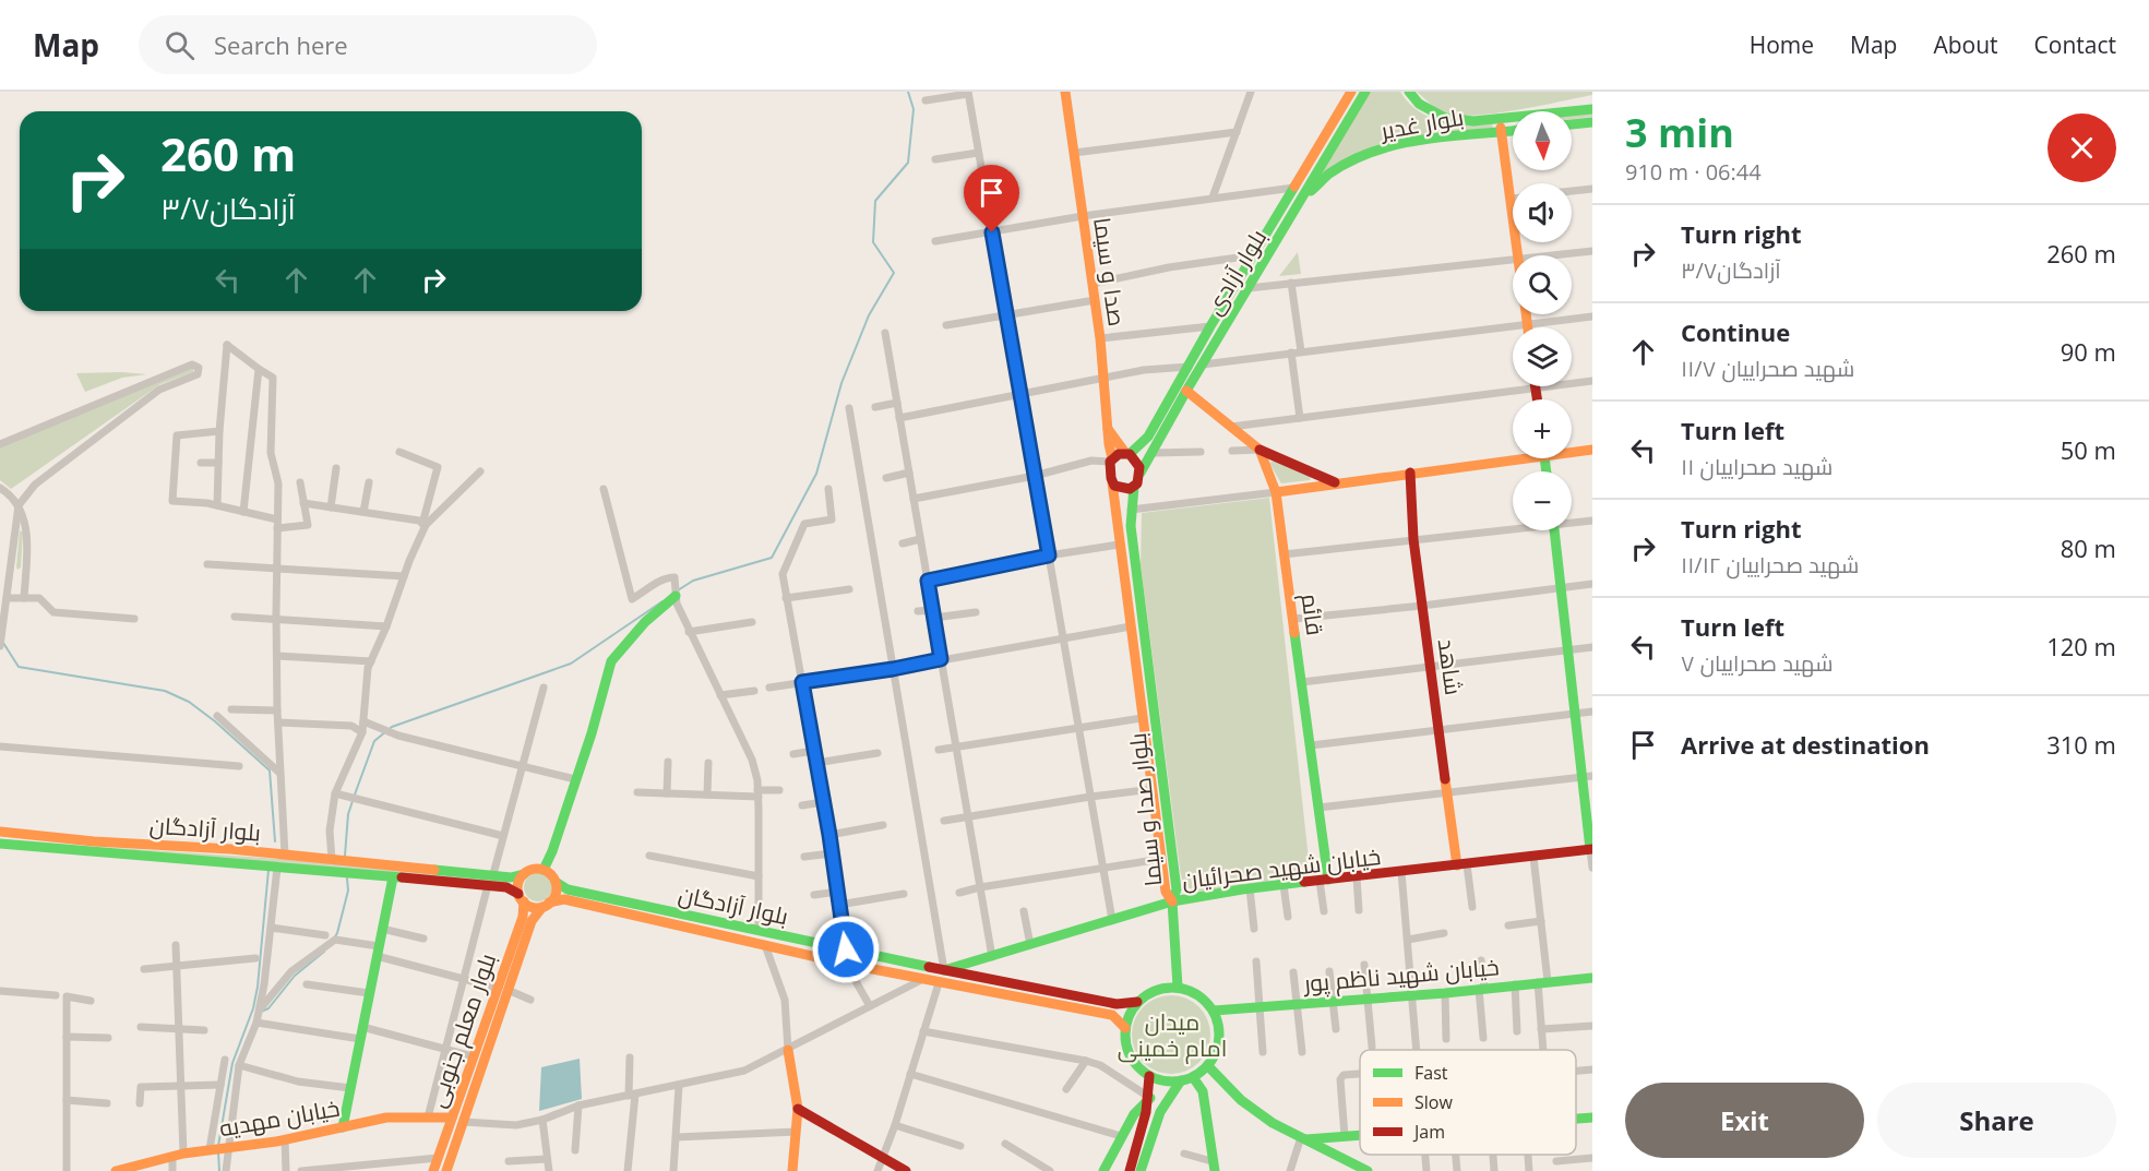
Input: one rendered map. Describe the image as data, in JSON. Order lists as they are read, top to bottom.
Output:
{
  "streets": {
    "main road": [
      "بلوار غدیر",
      "صدا و سیما",
      "بلوار آزادی",
      "قائم",
      "شاهد",
      "بلوار صدا و سیما",
      "بلوار آزادگان",
      "خیابان شهید صحرائیان",
      "خیابان شهید ناظم پور",
      "بلوار معلم جنوبی",
      "خیابان مهدیه"
    ]
  },
  "crossings": [
    ["بلوار غدیر", "بلوار آزادی"],
    ["صدا و سیما", "بلوار آزادی"],
    ["صدا و سیما", "بلوار صدا و سیما"],
    ["بلوار آزادی", "بلوار صدا و سیما"],
    ["قائم", "خیابان شهید صحرائیان"],
    ["شاهد", "خیابان شهید صحرائیان"],
    ["بلوار صدا و سیما", "خیابان شهید صحرائیان"],
    ["بلوار آزادگان", "خیابان شهید صحرائیان"],
    ["بلوار آزادگان", "خیابان شهید ناظم پور"],
    ["بلوار آزادگان", "بلوار معلم جنوبی"],
    ["بلوار معلم جنوبی", "خیابان مهدیه"]
  ],
  "parks": ["میدان امام خمینی"],
  "legend": ["Fast", "Slow", "Jam"],
  "north": "bottom",
  "page": {
    "header": "Map",
    "search": "Search here",
    "nav": [
      "Home",
      "Map",
      "About",
      "Contact"
    ],
    "heading": ["3 min", "910 m · 06:44"],
    "map_buttons": ["+", "−"],
    "turn": ["260 m", "آزادگان۳/۷"],
    "list": [
      {
        "name": "Turn right",
        "note": "آزادگان۳/۷",
        "value": "260 m"
      },
      {
        "name": "Continue",
        "note": "شهید صحراییان ۱۱/۷",
        "value": "90 m"
      },
      {
        "name": "Turn left",
        "note": "شهید صحراییان ۱۱",
        "value": "50 m"
      },
      {
        "name": "Turn right",
        "note": "شهید صحراییان ۱۱/۱۲",
        "value": "80 m"
      },
      {
        "name": "Turn left",
        "note": "شهید صحراییان ۷",
        "value": "120 m"
      },
      {
        "name": "Arrive at destination",
        "value": "310 m"
      }
    ],
    "buttons": ["Exit", "Share"]
  }
}
